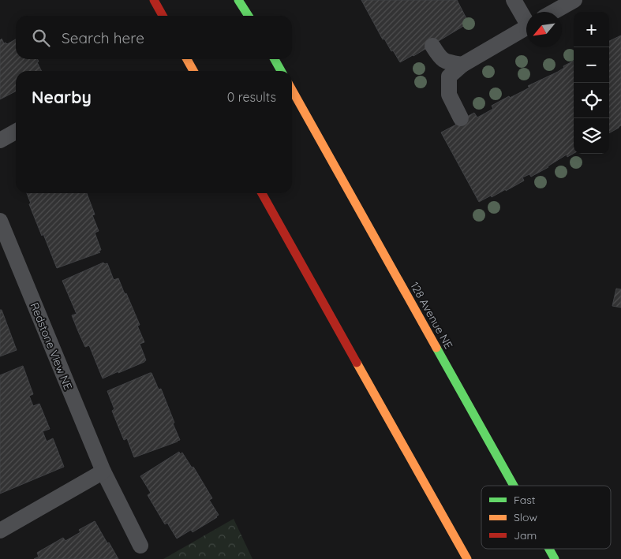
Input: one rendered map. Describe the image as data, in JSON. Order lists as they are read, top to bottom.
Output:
{
  "streets": {
    "main road": ["128 Avenue NE"],
    "lane": ["Redstone View NE"]
  },
  "legend": ["Fast", "Slow", "Jam"],
  "north": "bottom left",
  "page": {
    "map_buttons": ["+", "−"],
    "search": "Search here",
    "heading": ["Nearby", "0 results"]
  }
}
